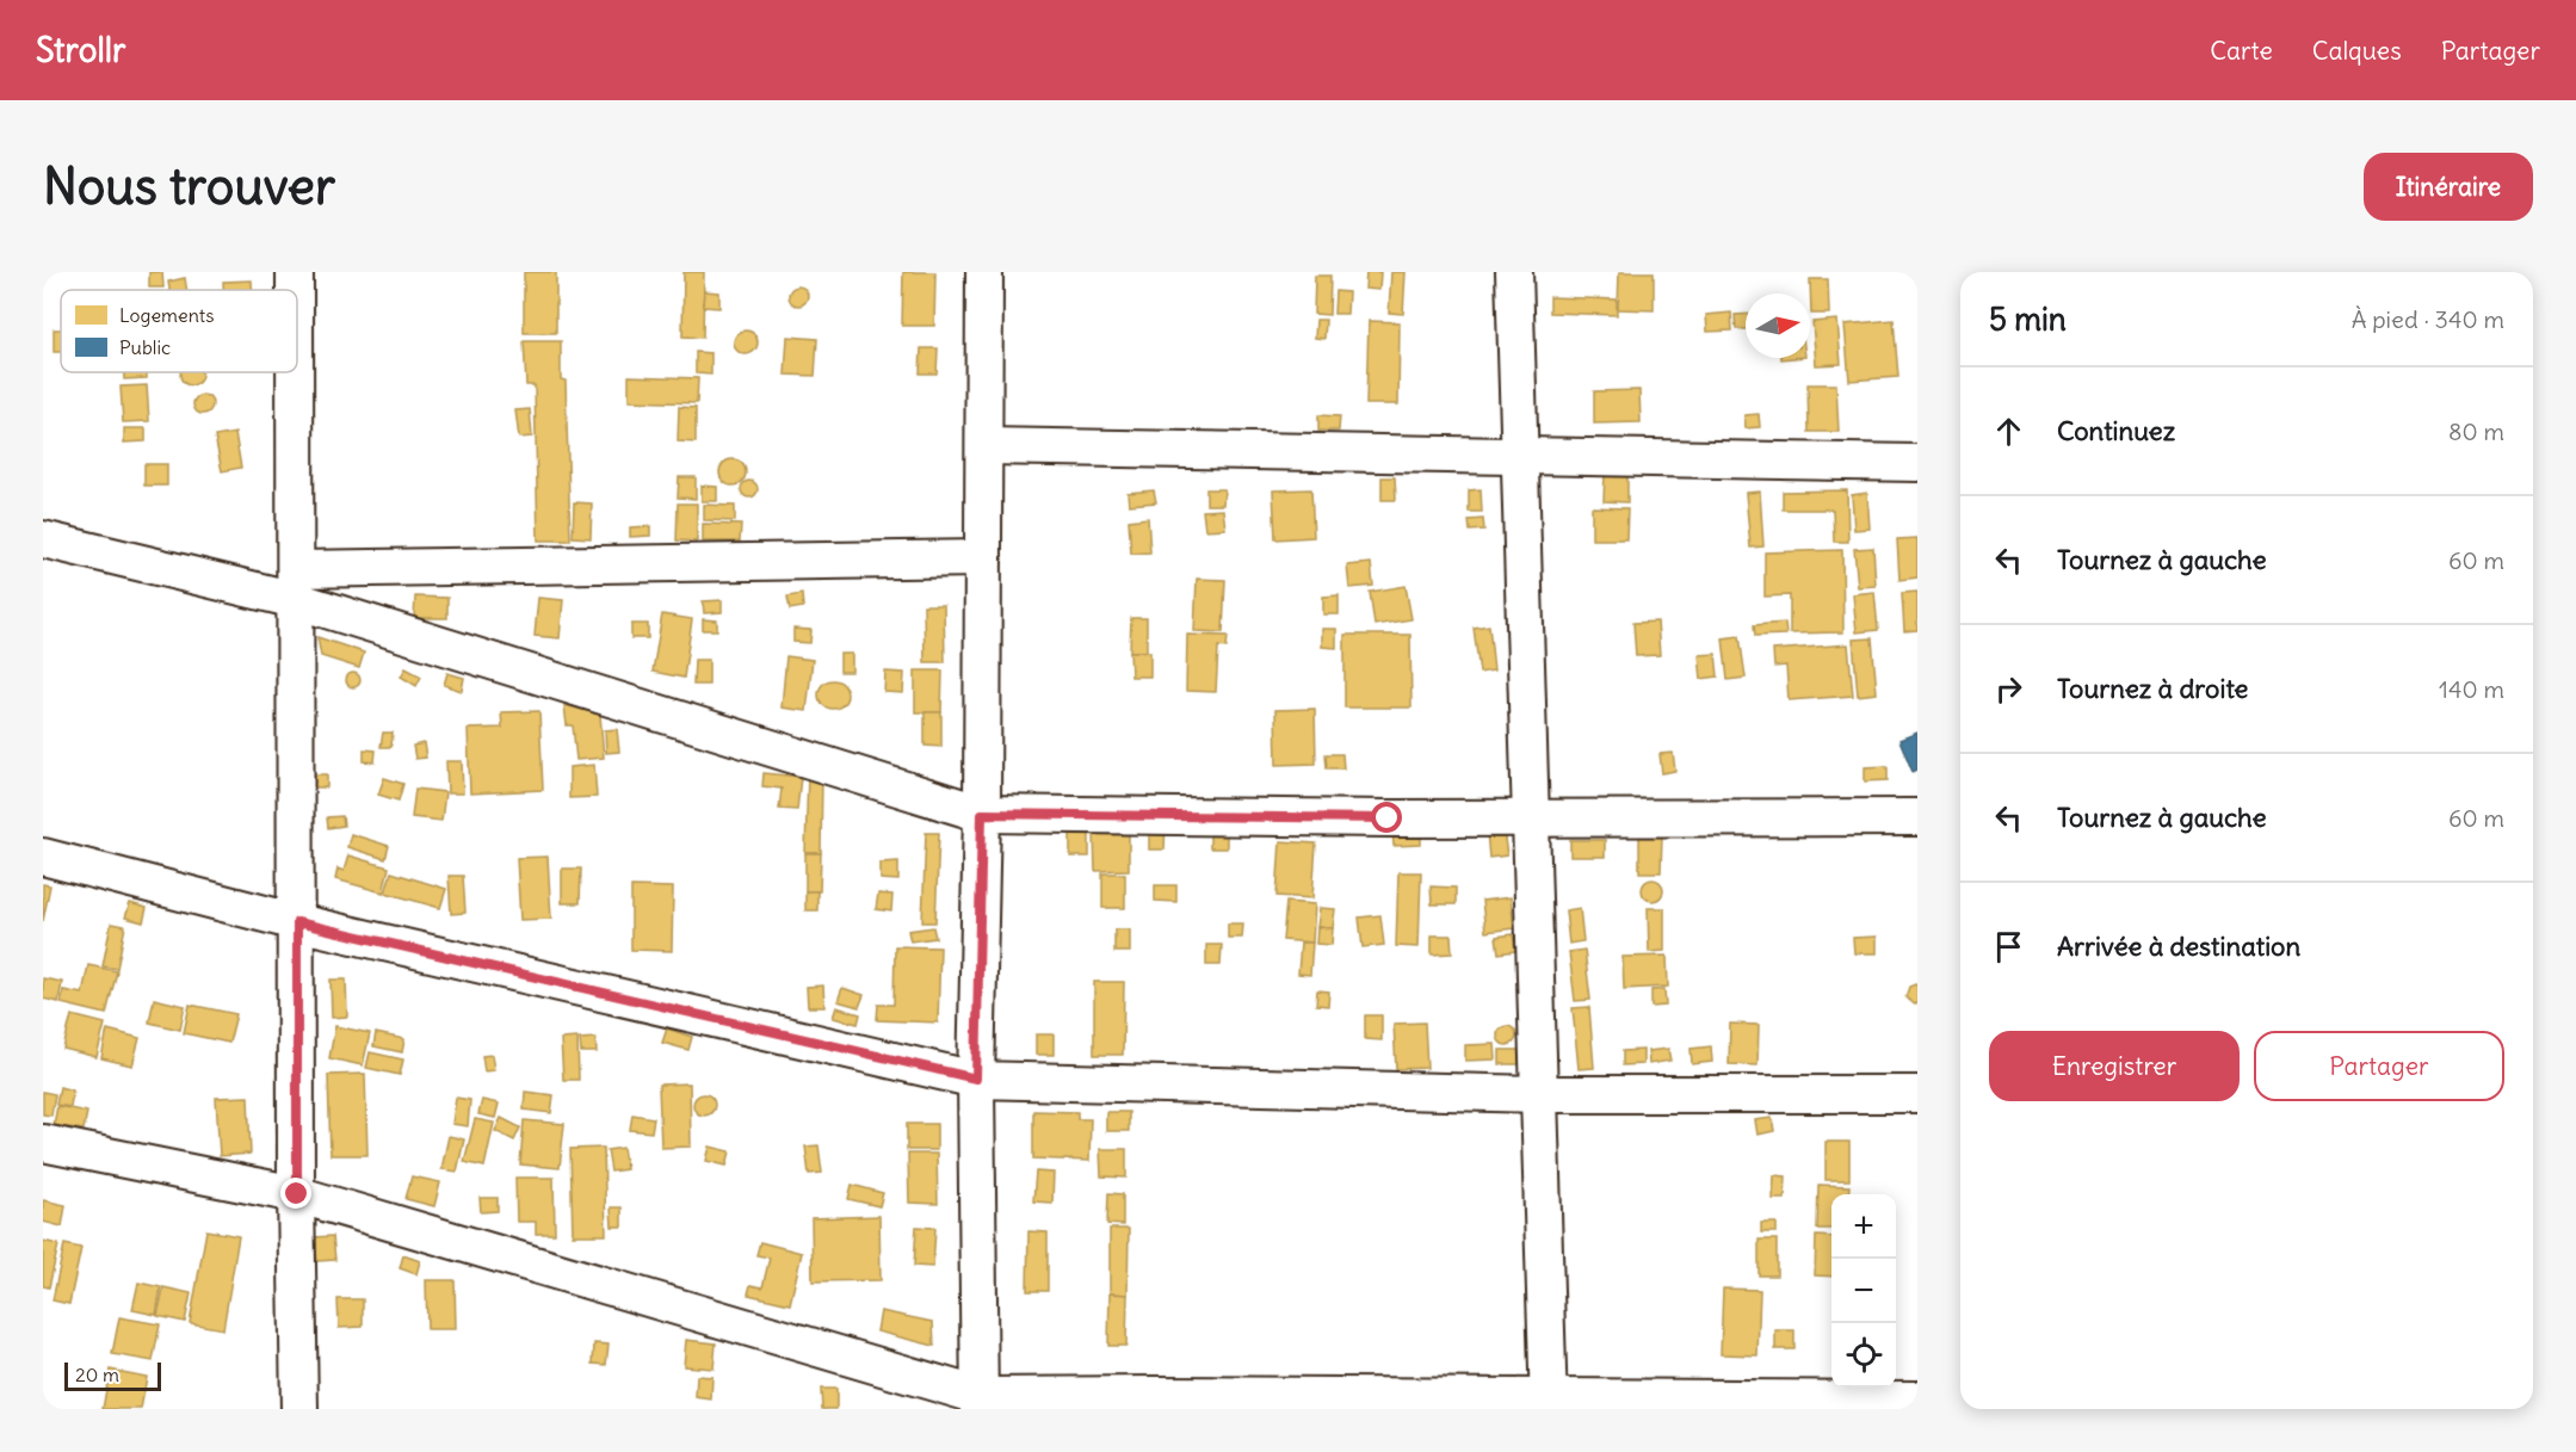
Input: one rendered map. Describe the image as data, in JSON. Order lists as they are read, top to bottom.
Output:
{
  "legend": ["Logements", "Public"],
  "scale_bar": "20 m",
  "north": "right",
  "page": {
    "header": "Strollr",
    "nav": ["Carte", "Calques", "Partager"],
    "buttons": [
      "Itinéraire",
      ["Enregistrer", "Partager"]
    ],
    "title": "Nous trouver",
    "heading": ["5 min", "À pied · 340 m"],
    "list": [
      ["Continuez", "80 m"],
      ["Tournez à gauche", "60 m"],
      ["Tournez à droite", "140 m"],
      ["Tournez à gauche", "60 m"],
      "Arrivée à destination"
    ],
    "map_buttons": ["+", "−"],
    "scale": "20 m"
  }
}
